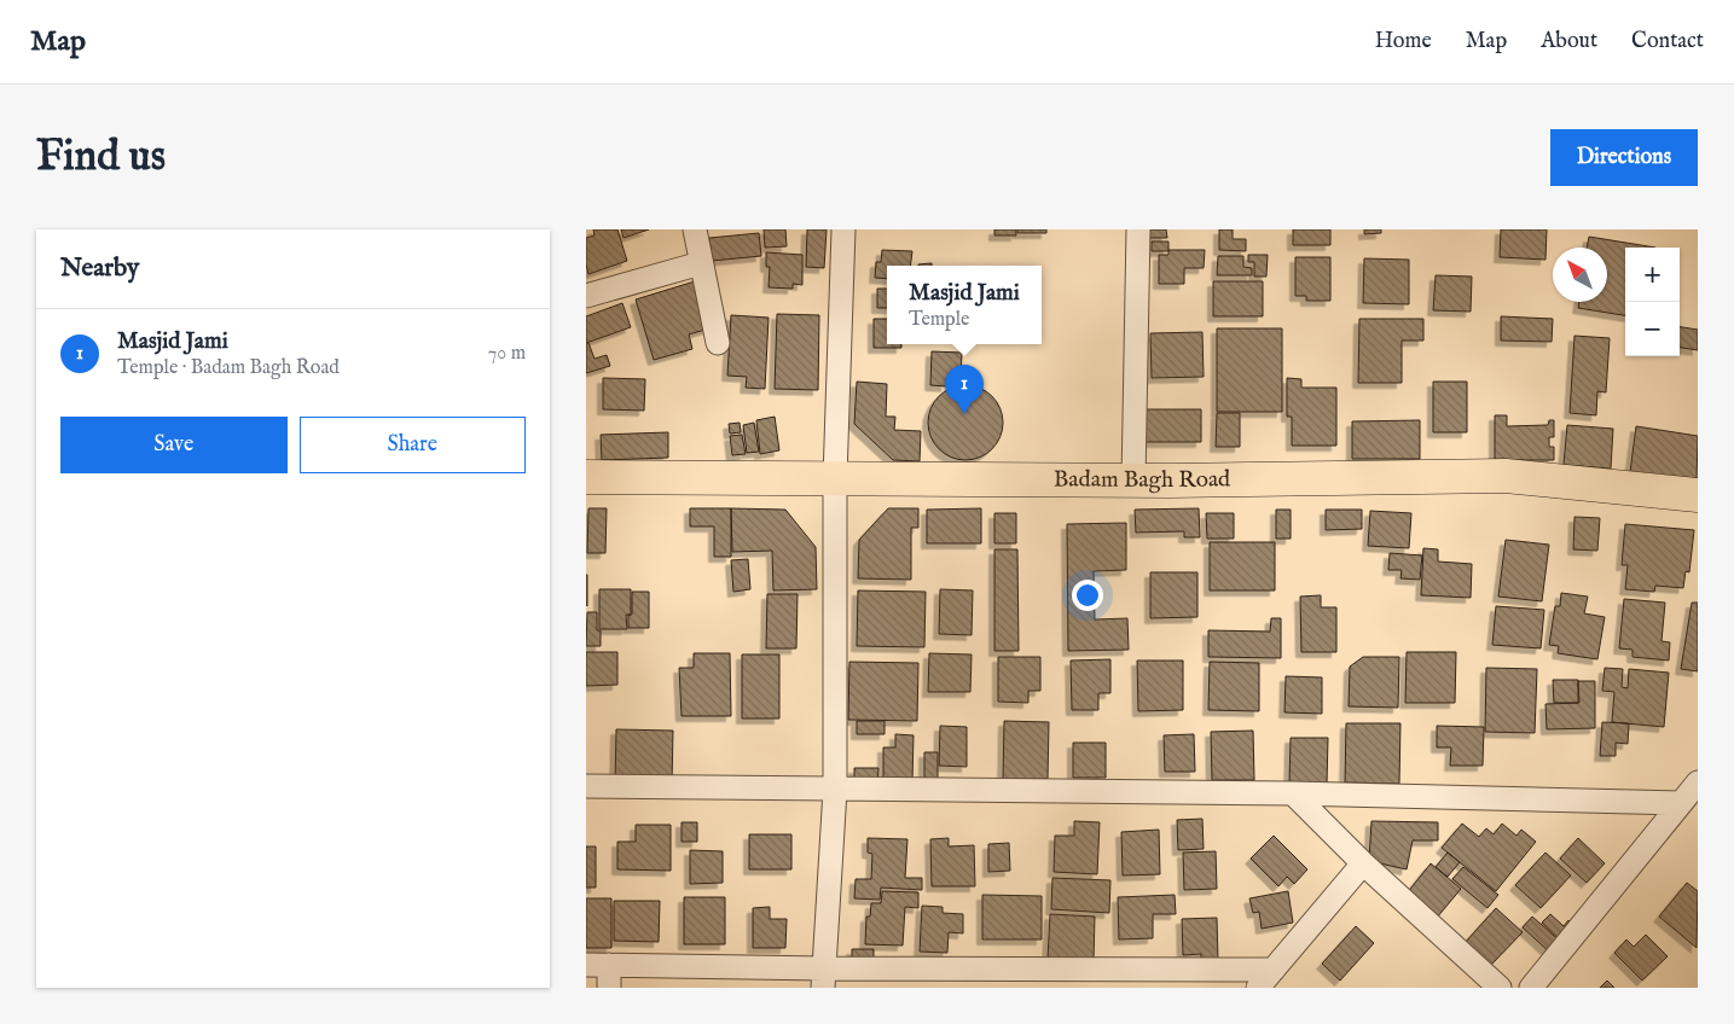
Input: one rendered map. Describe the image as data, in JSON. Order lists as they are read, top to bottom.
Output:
{
  "streets": {
    "main road": ["Badam Bagh Road"]
  },
  "north": "top left",
  "page": {
    "header": "Map",
    "nav": [
      "Home",
      "Map",
      "About",
      "Contact"
    ],
    "buttons": [
      "Directions",
      ["Save", "Share"]
    ],
    "title": "Find us",
    "heading": "Nearby",
    "map_buttons": ["+", "−"],
    "popup": ["Masjid Jami", "Temple"],
    "list": [
      {
        "mark": "1",
        "name": "Masjid Jami",
        "note": "Temple · Badam Bagh Road",
        "value": "70 m"
      }
    ],
    "pins": "1"
  }
}
